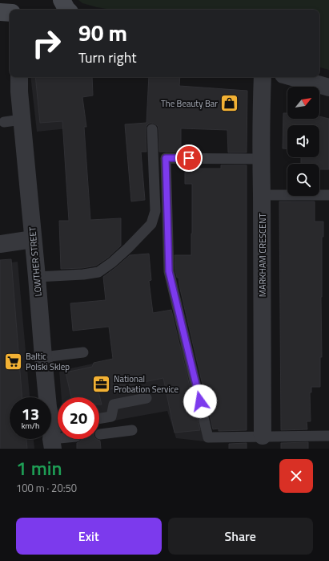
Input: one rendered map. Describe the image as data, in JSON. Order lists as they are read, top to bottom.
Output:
{
  "streets": {
    "street": ["MARKHAM CRESCENT", "LOWTHER STREET"]
  },
  "places": {
    "shop": ["The Beauty Bar"],
    "supermarket": ["Baltic Polski Sklep"],
    "office": ["National Probation Service"]
  },
  "north": "top right",
  "page": {
    "turn": ["90 m", "Turn right"],
    "speed": "13 km/h",
    "limit": "20",
    "heading": ["1 min", "100 m · 20:50"],
    "buttons": ["Exit", "Share"]
  }
}
